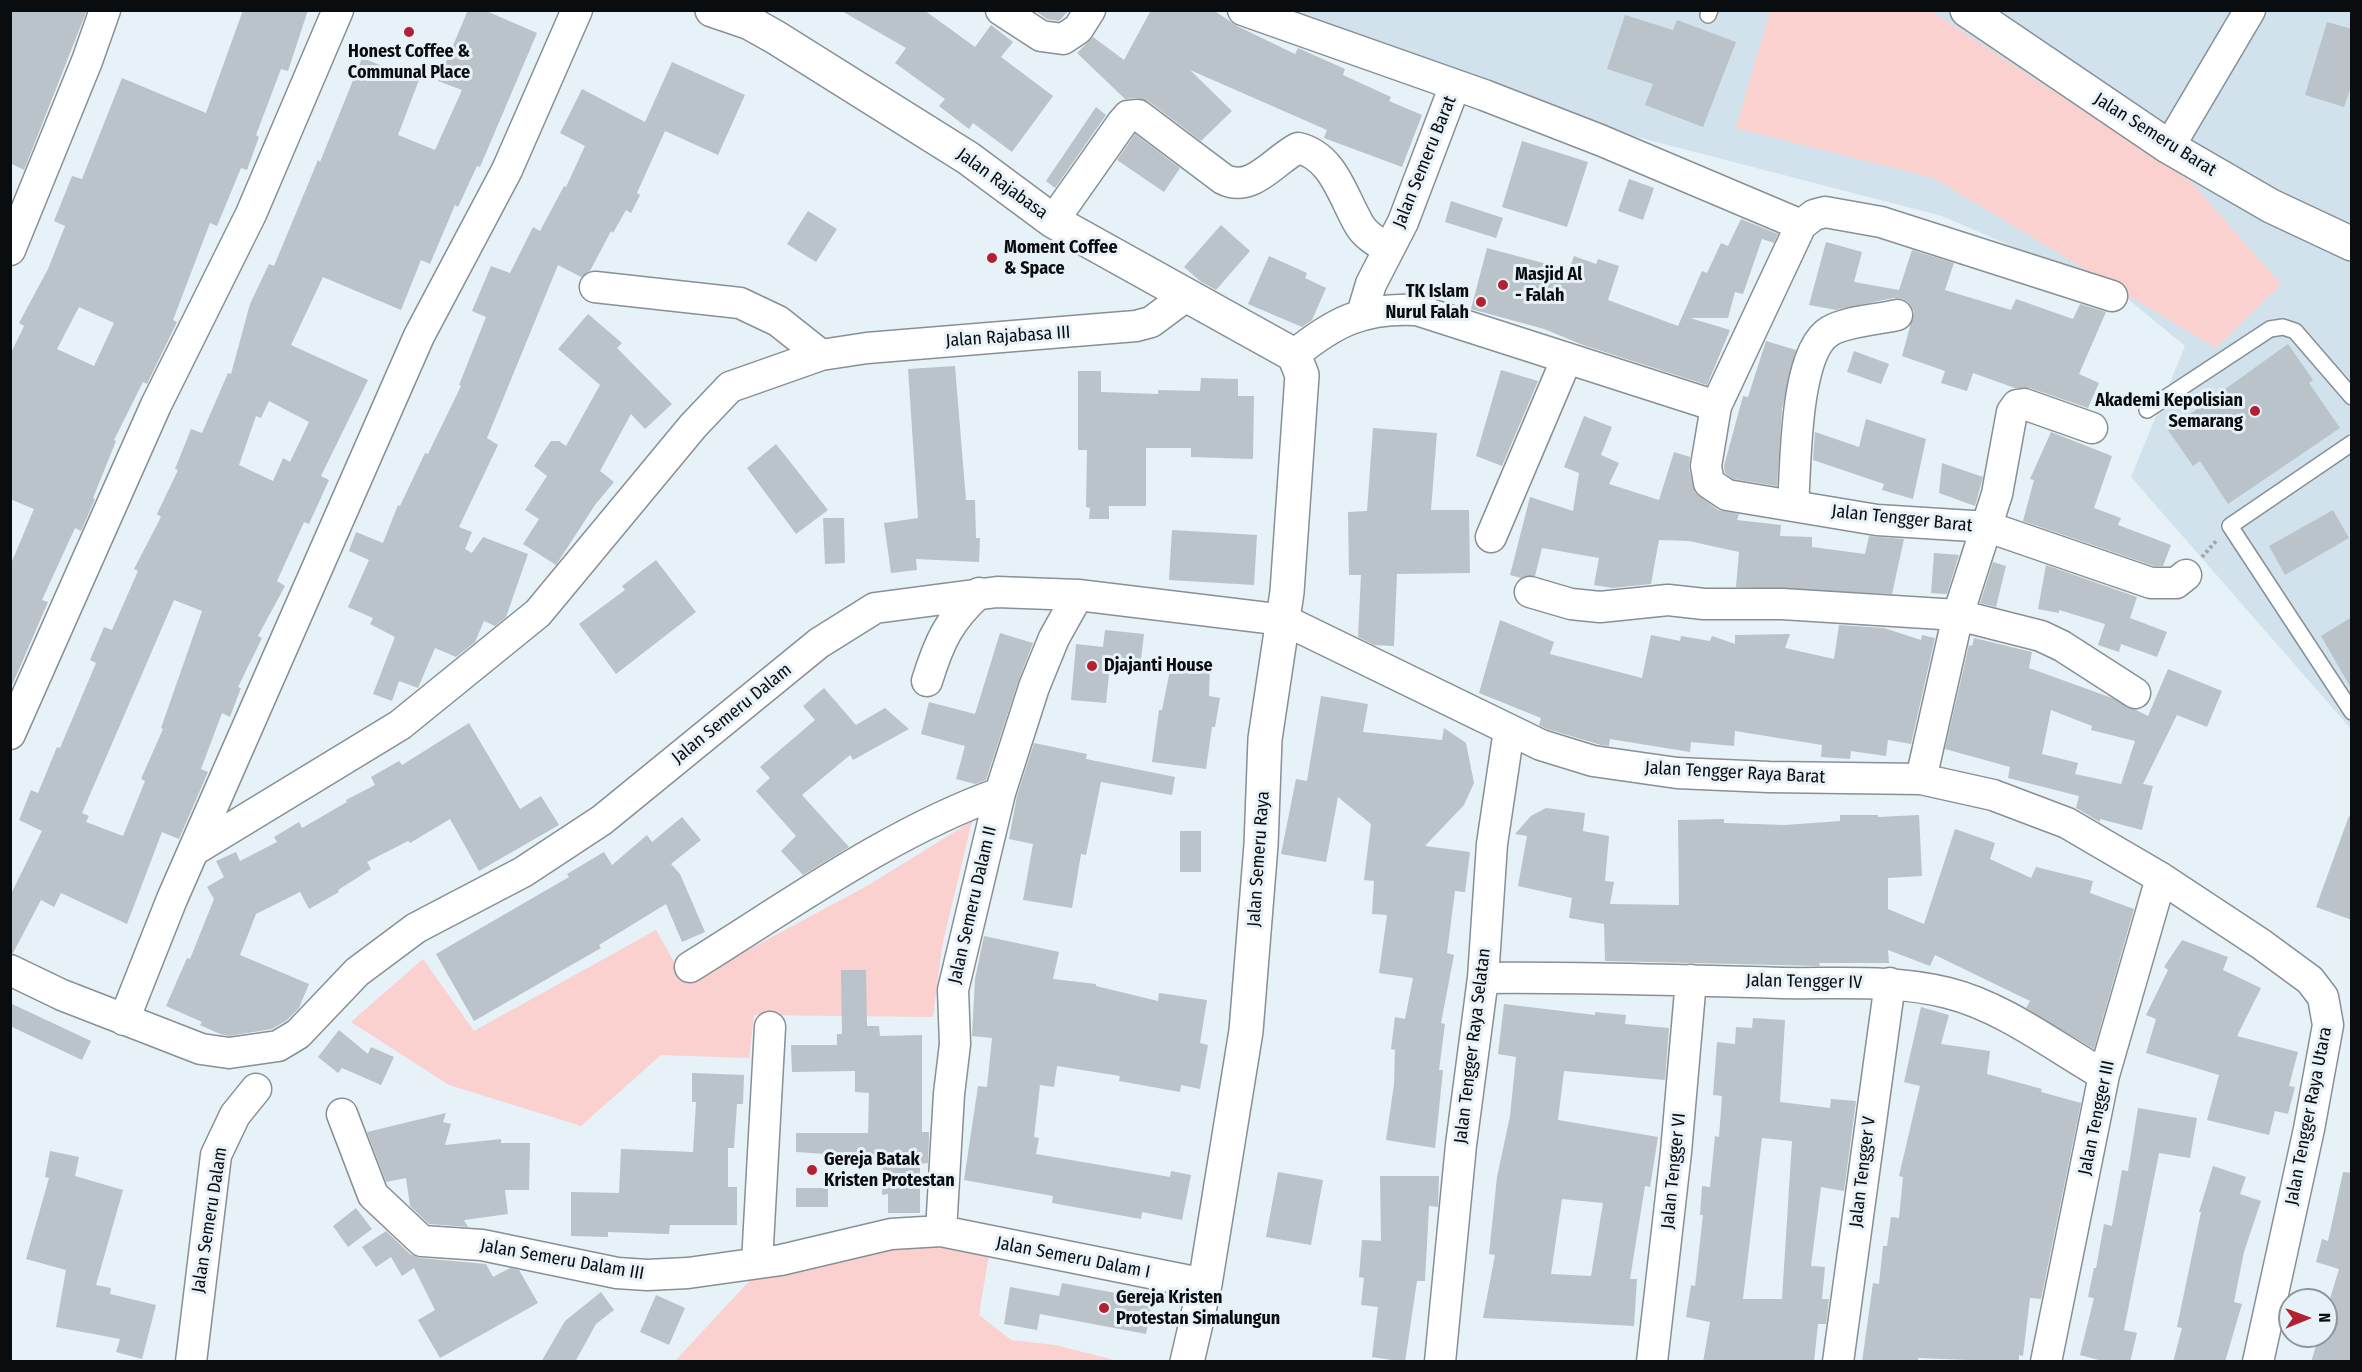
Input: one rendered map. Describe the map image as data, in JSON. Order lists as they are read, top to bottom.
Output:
{
  "streets": {
    "street": [
      "Jalan Semeru Barat",
      "Jalan Rajabasa",
      "Jalan Rajabasa III",
      "Jalan Tengger Barat",
      "Jalan Semeru Dalam",
      "Jalan Tengger Raya Barat",
      "Jalan Semeru Raya",
      "Jalan Semeru Dalam II",
      "Jalan Tengger IV",
      "Jalan Tengger Raya Selatan",
      "Jalan Tengger Raya Utara",
      "Jalan Tengger III",
      "Jalan Tengger VI",
      "Jalan Tengger V",
      "Jalan Semeru Dalam I",
      "Jalan Semeru Dalam III"
    ]
  },
  "crossings": [
    ["Jalan Rajabasa", "Jalan Rajabasa III"],
    ["Jalan Rajabasa", "Jalan Semeru Raya"],
    ["Jalan Tengger Barat", "Jalan Tengger Raya Barat"],
    ["Jalan Semeru Dalam", "Jalan Tengger Raya Barat"],
    ["Jalan Semeru Dalam", "Jalan Semeru Raya"],
    ["Jalan Semeru Dalam", "Jalan Semeru Dalam II"],
    ["Jalan Tengger Raya Barat", "Jalan Semeru Raya"],
    ["Jalan Tengger Raya Barat", "Jalan Tengger Raya Selatan"],
    ["Jalan Tengger Raya Barat", "Jalan Tengger Raya Utara"],
    ["Jalan Tengger Raya Barat", "Jalan Tengger III"],
    ["Jalan Semeru Raya", "Jalan Semeru Dalam I"],
    ["Jalan Semeru Dalam II", "Jalan Semeru Dalam I"],
    ["Jalan Semeru Dalam II", "Jalan Semeru Dalam III"],
    ["Jalan Tengger IV", "Jalan Tengger Raya Selatan"],
    ["Jalan Tengger IV", "Jalan Tengger III"],
    ["Jalan Tengger IV", "Jalan Tengger VI"],
    ["Jalan Tengger IV", "Jalan Tengger V"],
    ["Jalan Tengger Raya Utara", "Jalan Tengger III"],
    ["Jalan Semeru Dalam I", "Jalan Semeru Dalam III"]
  ],
  "places": [
    "Honest Coffee & Communal Place",
    "Moment Coffee & Space",
    "Masjid Al - Falah",
    "TK Islam Nurul Falah",
    "Akademi Kepolisian Semarang",
    "Djajanti House",
    "Gereja Batak Kristen Protestan",
    "Gereja Kristen Protestan Simalungun"
  ],
  "north": "right"
}
